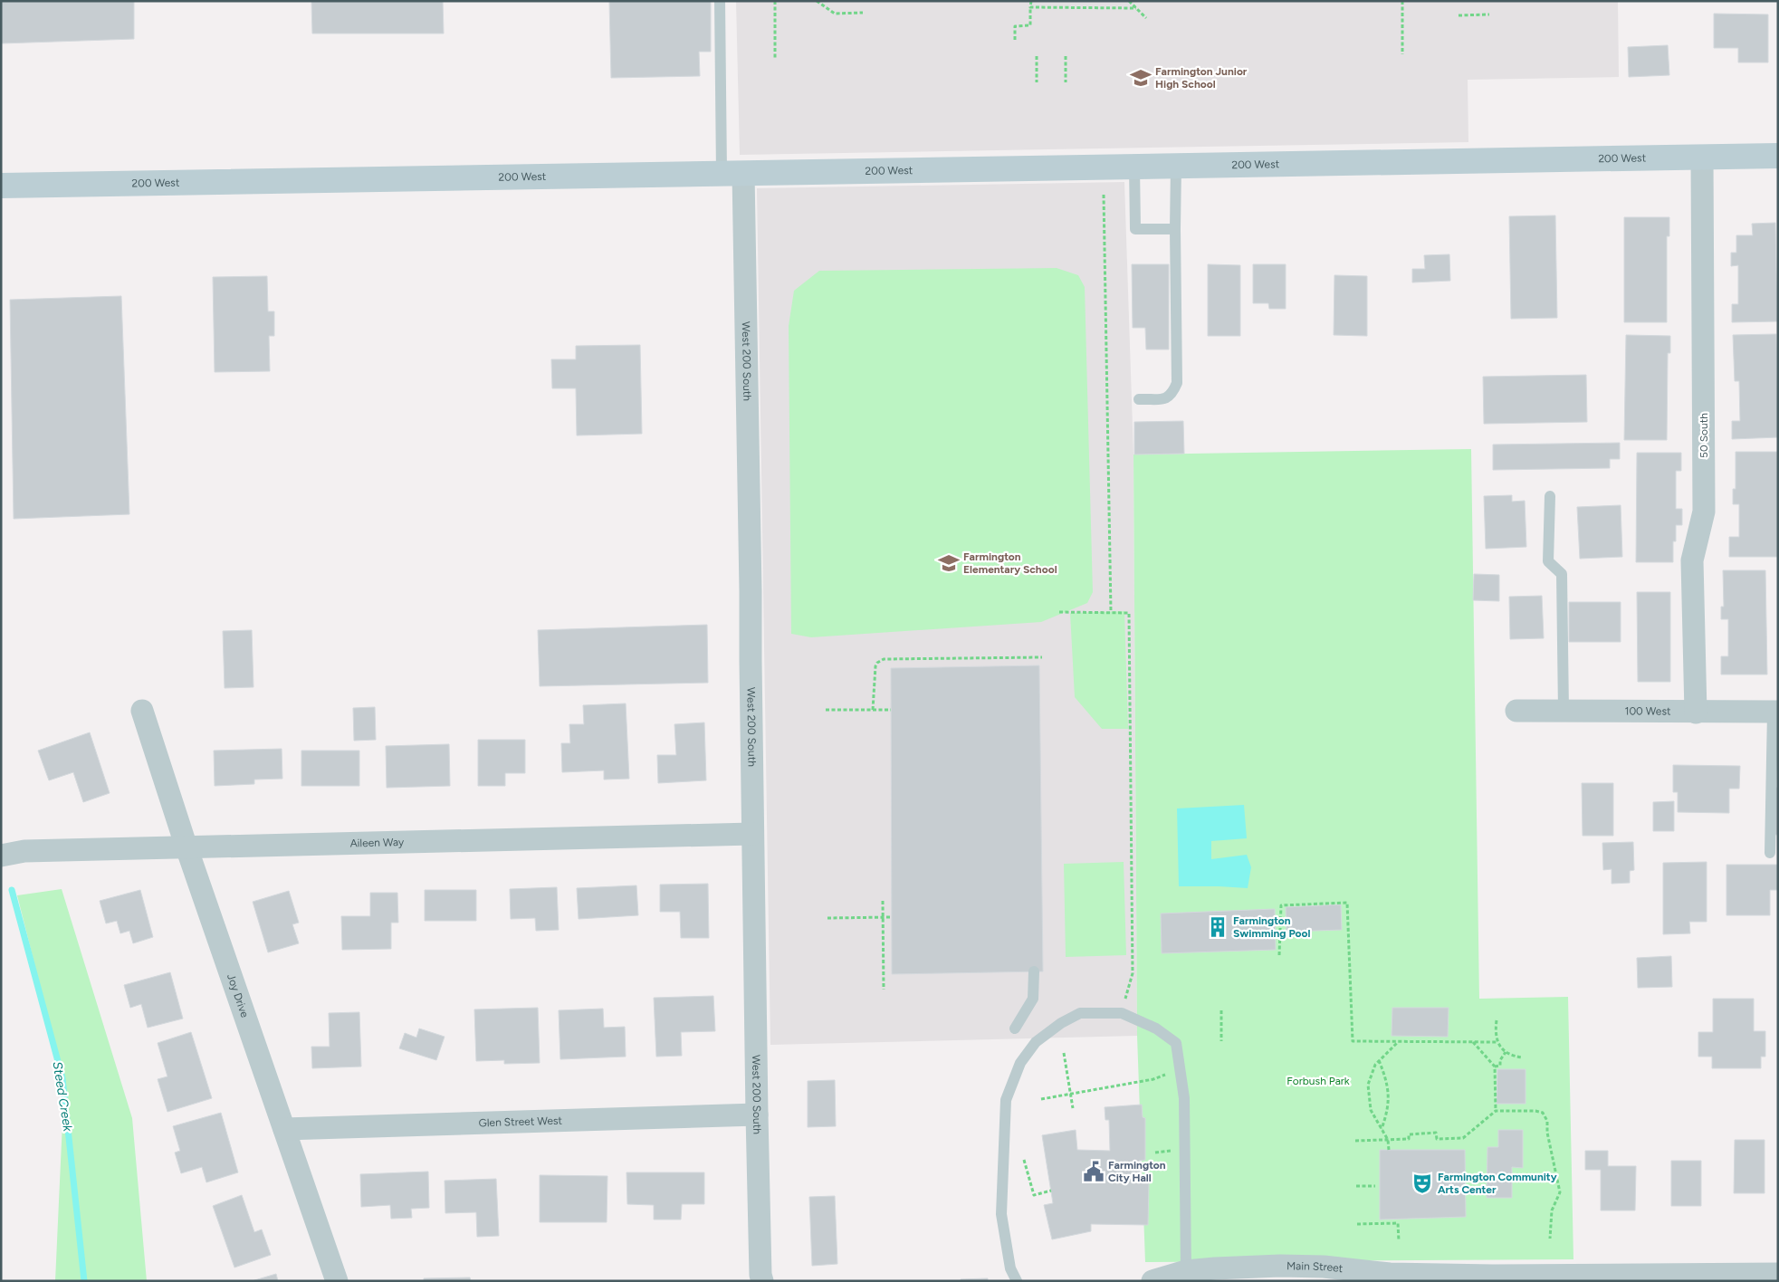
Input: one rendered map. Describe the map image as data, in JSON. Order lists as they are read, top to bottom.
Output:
{
  "streets": {
    "main road": ["200 West"],
    "street": [
      "West 200 South",
      "50 South",
      "100 West",
      "Aileen Way",
      "Joy Drive",
      "Glen Street West",
      "Main Street"
    ]
  },
  "crossings": [
    ["200 West", "West 200 South"],
    ["200 West", "50 South"],
    ["West 200 South", "Aileen Way"],
    ["West 200 South", "Glen Street West"],
    ["50 South", "100 West"],
    ["Aileen Way", "Joy Drive"],
    ["Joy Drive", "Glen Street West"]
  ],
  "water": ["Steed Creek"],
  "parks": ["Forbush Park"],
  "places": {
    "school or university": ["Farmington Junior High School", "Farmington Elementary School"],
    "building": ["Farmington Swimming Pool"],
    "public building": ["Farmington City Hall"],
    "theatre": ["Farmington Community Arts Center"]
  }
}
